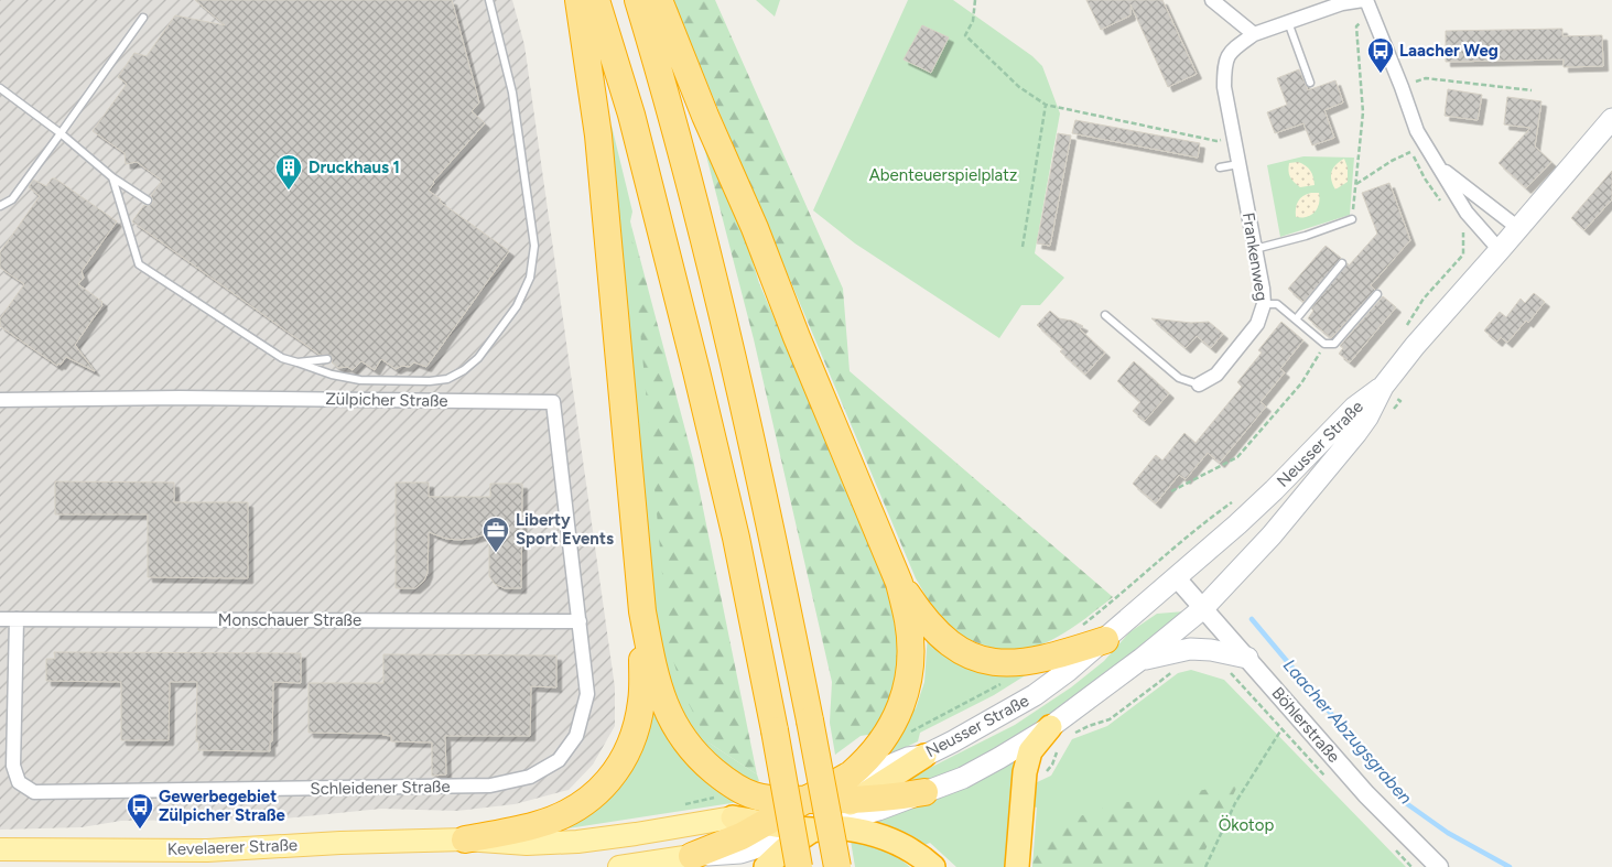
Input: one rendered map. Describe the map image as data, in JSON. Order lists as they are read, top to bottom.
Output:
{
  "streets": {
    "main road": ["Neusser Straße", "Kevelaerer Straße"],
    "street": [
      "Frankenweg",
      "Zülpicher Straße",
      "Monschauer Straße",
      "Böhlerstraße",
      "Schleidener Straße"
    ]
  },
  "crossings": [
    ["Zülpicher Straße", "Monschauer Straße"],
    ["Zülpicher Straße", "Schleidener Straße"],
    ["Neusser Straße", "Böhlerstraße"],
    ["Neusser Straße", "Kevelaerer Straße"],
    ["Monschauer Straße", "Schleidener Straße"]
  ],
  "water": ["Laacher Abzugsgraben"],
  "parks": ["Abenteuerspielplatz", "Ökotop"],
  "places": {
    "bus stop": ["Laacher Weg", "Gewerbegebiet Zülpicher Straße"],
    "building": ["Druckhaus 1"],
    "office": ["Liberty Sport Events"]
  }
}
